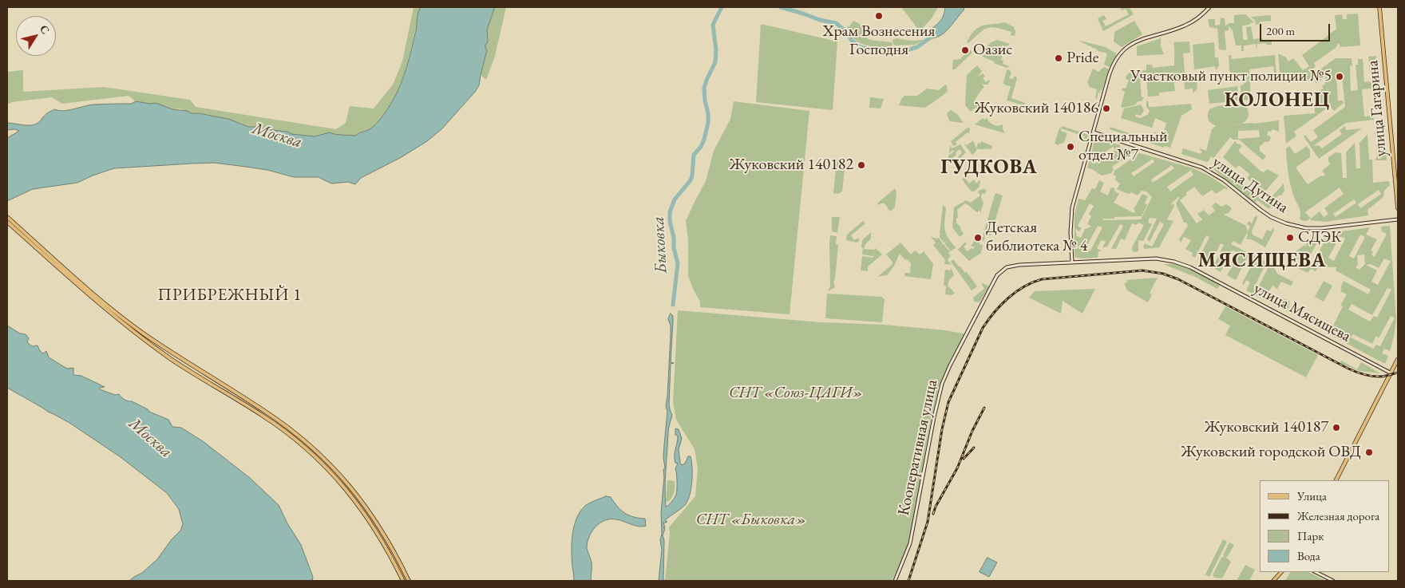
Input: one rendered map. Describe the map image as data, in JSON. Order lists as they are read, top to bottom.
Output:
{
  "streets": {
    "main road": [
      "улица Гагарина",
      "улица Дугина",
      "улица Мясищева",
      "Кооперативная улица"
    ]
  },
  "crossings": [
    ["улица Мясищева", "Кооперативная улица"]
  ],
  "districts": [
    "КОЛОНЕЦ",
    "ГУДКОВА",
    "МЯСИЩЕВА",
    "ПРИБРЕЖНЫЙ 1"
  ],
  "water": ["Москва", "Быковка"],
  "parks": ["СНТ «Союз-ЦАГИ»", "СНТ «Быковка»"],
  "places": [
    "Храм Вознесения Господня",
    "Оазис",
    "Pride",
    "Участковый пункт полиции №5",
    "Жуковский 140186",
    "Специальный отдел №7",
    "Жуковский 140182",
    "Детская библиотека № 4",
    "СДЭК",
    "Жуковский 140187",
    "Жуковский городской ОВД"
  ],
  "legend": [
    "Улица",
    "Железная дорога",
    "Парк",
    "Вода"
  ],
  "scale_bar": "200 m",
  "north": "top right"
}
